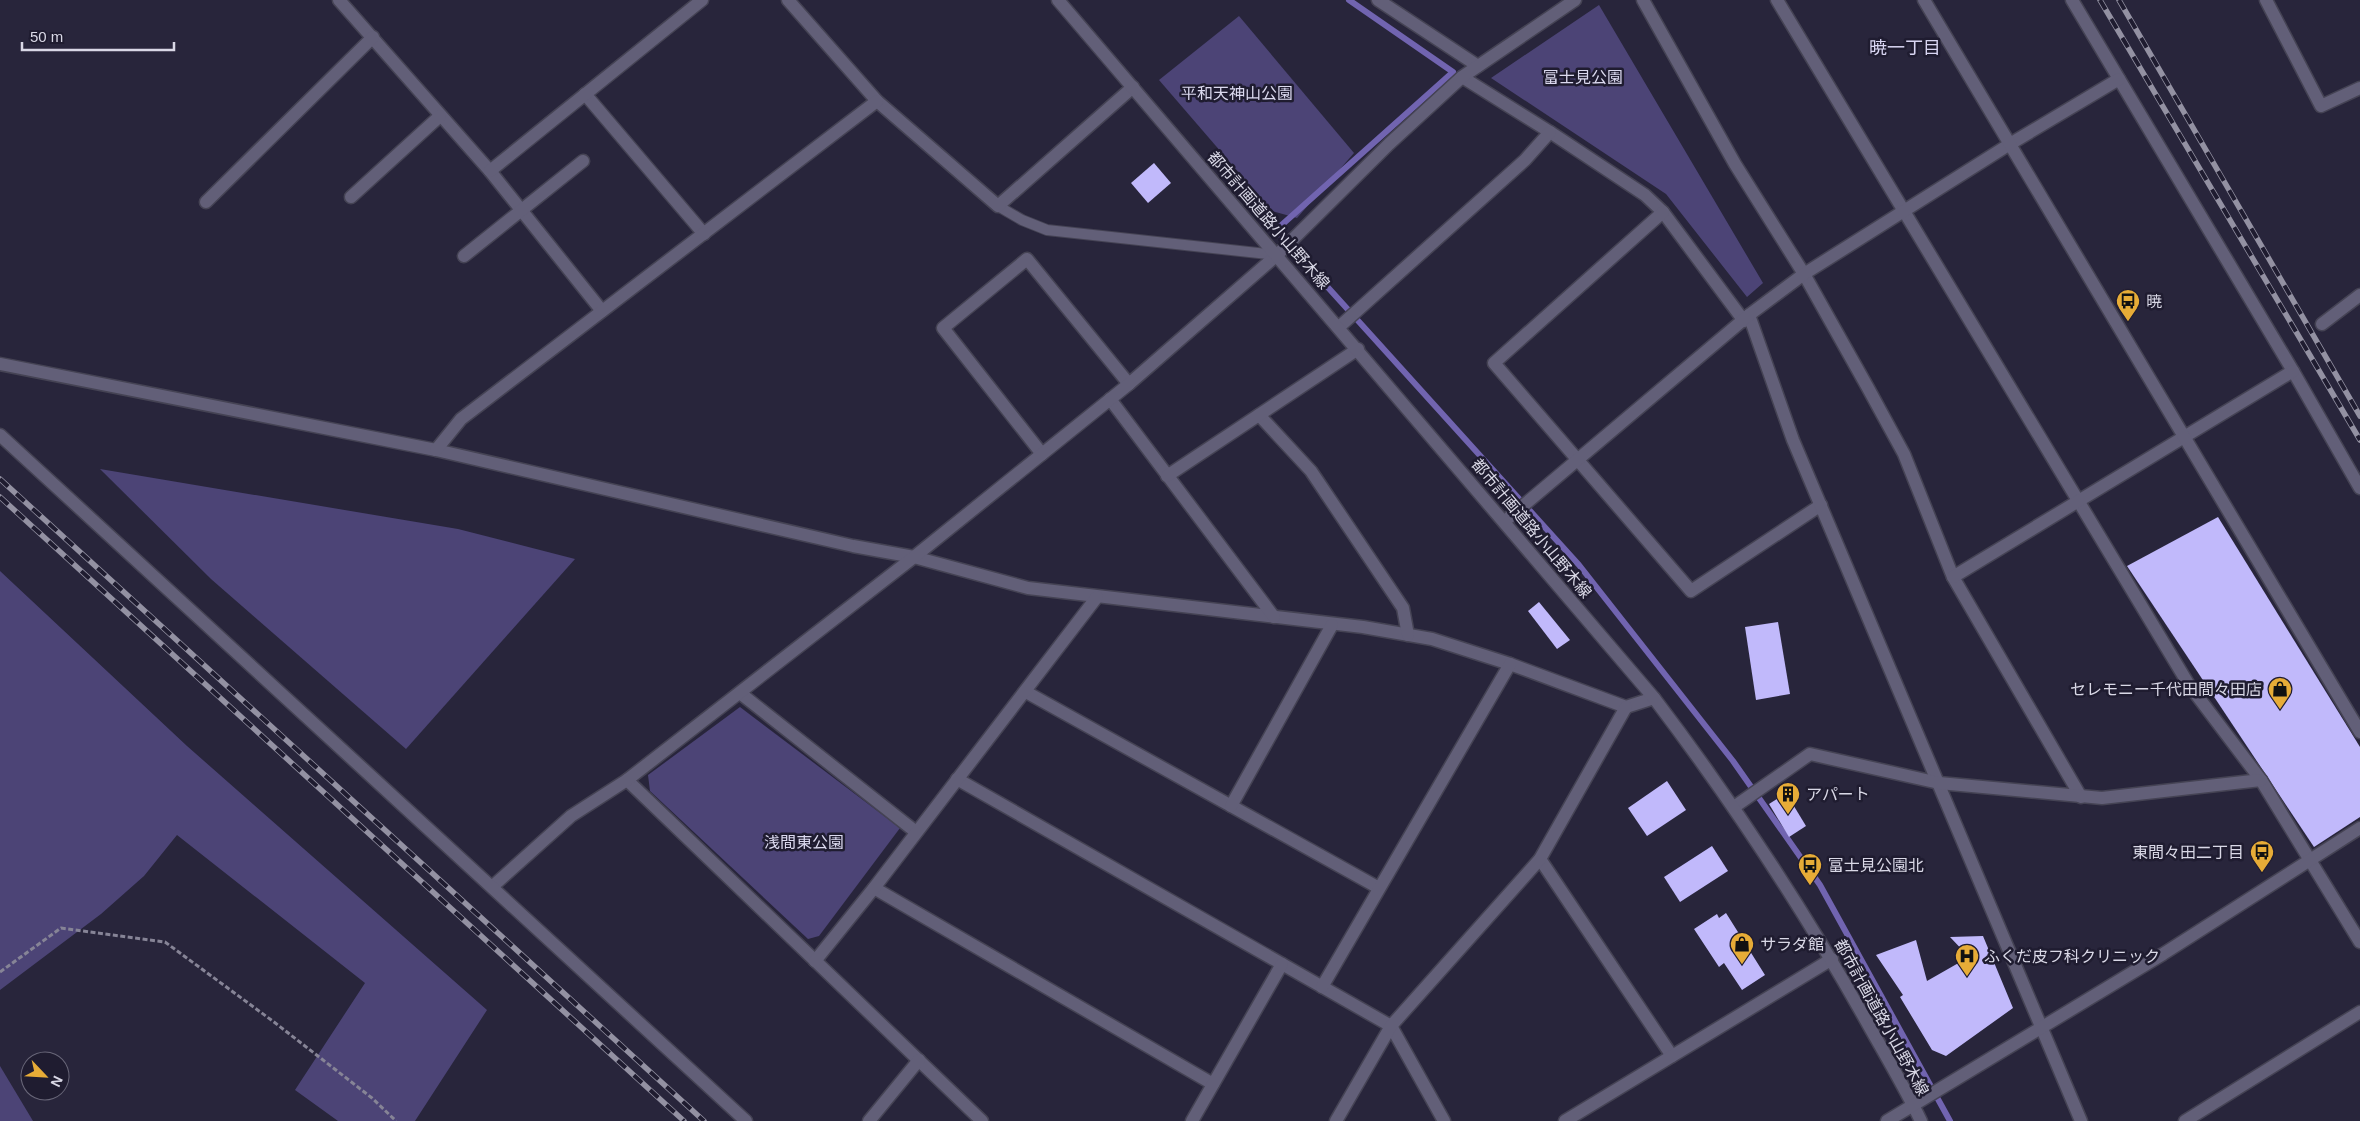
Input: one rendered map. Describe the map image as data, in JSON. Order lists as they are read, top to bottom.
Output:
{
  "streets": {
    "street": ["都市計画道路小山野木線"]
  },
  "districts": ["暁一丁目"],
  "parks": ["富士見公園", "平和天神山公園", "浅間東公園"],
  "places": {
    "bus stop": ["暁", "東間々田二丁目", "富士見公園北"],
    "shop": ["セレモニー千代田間々田店", "サラダ館"],
    "building": ["アパート"],
    "hospital": ["ふくだ皮フ科クリニック"]
  },
  "scale_bar": "50 m",
  "north": "bottom right"
}
